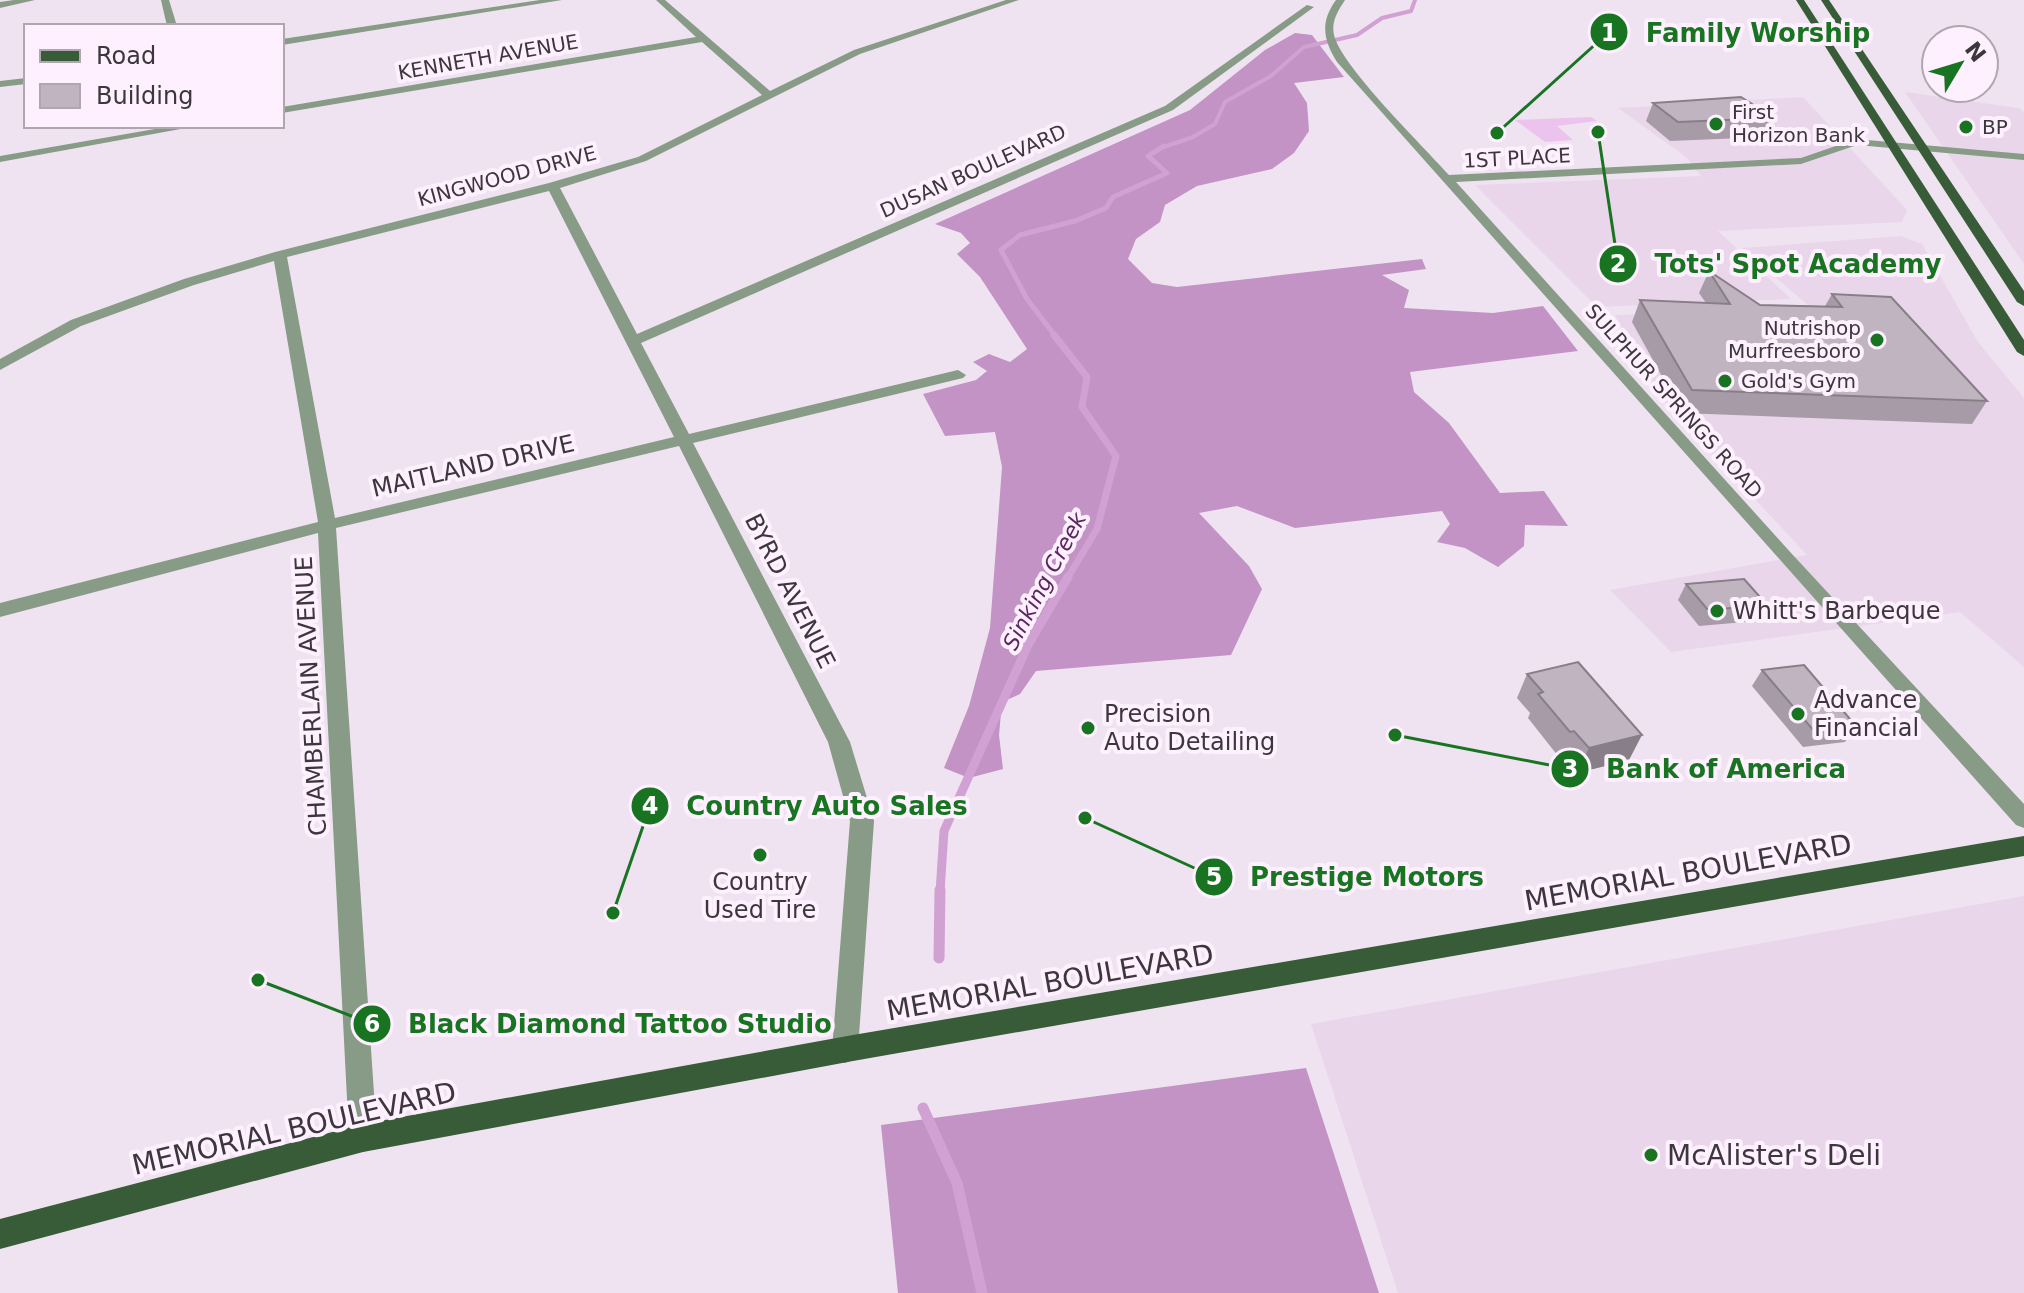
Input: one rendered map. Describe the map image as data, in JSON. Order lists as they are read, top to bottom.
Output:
{
  "streets": {
    "main road": ["MEMORIAL BOULEVARD"],
    "street": [
      "KENNETH AVENUE",
      "1ST PLACE",
      "DUSAN BOULEVARD",
      "KINGWOOD DRIVE",
      "SULPHUR SPRINGS ROAD",
      "MAITLAND DRIVE",
      "BYRD AVENUE",
      "CHAMBERLAIN AVENUE"
    ]
  },
  "crossings": [
    ["1ST PLACE", "SULPHUR SPRINGS ROAD"],
    ["DUSAN BOULEVARD", "SULPHUR SPRINGS ROAD"],
    ["DUSAN BOULEVARD", "BYRD AVENUE"],
    ["KINGWOOD DRIVE", "BYRD AVENUE"],
    ["KINGWOOD DRIVE", "CHAMBERLAIN AVENUE"],
    ["MAITLAND DRIVE", "BYRD AVENUE"],
    ["MAITLAND DRIVE", "CHAMBERLAIN AVENUE"],
    ["BYRD AVENUE", "MEMORIAL BOULEVARD"],
    ["CHAMBERLAIN AVENUE", "MEMORIAL BOULEVARD"]
  ],
  "water": ["Sinking Creek"],
  "places": [
    "First Horizon Bank",
    "BP",
    "Tots' Spot Academy",
    "Family Worship",
    "Nutrishop Murfreesboro",
    "Gold's Gym",
    "Whitt's Barbeque",
    "Advance Financial",
    "Precision Auto Detailing",
    "Bank of America",
    "Prestige Motors",
    "Country Used Tire",
    "Country Auto Sales",
    "Black Diamond Tattoo Studio",
    "McAlister's Deli"
  ],
  "legend": ["Road", "Building"],
  "north": "top right"
}
